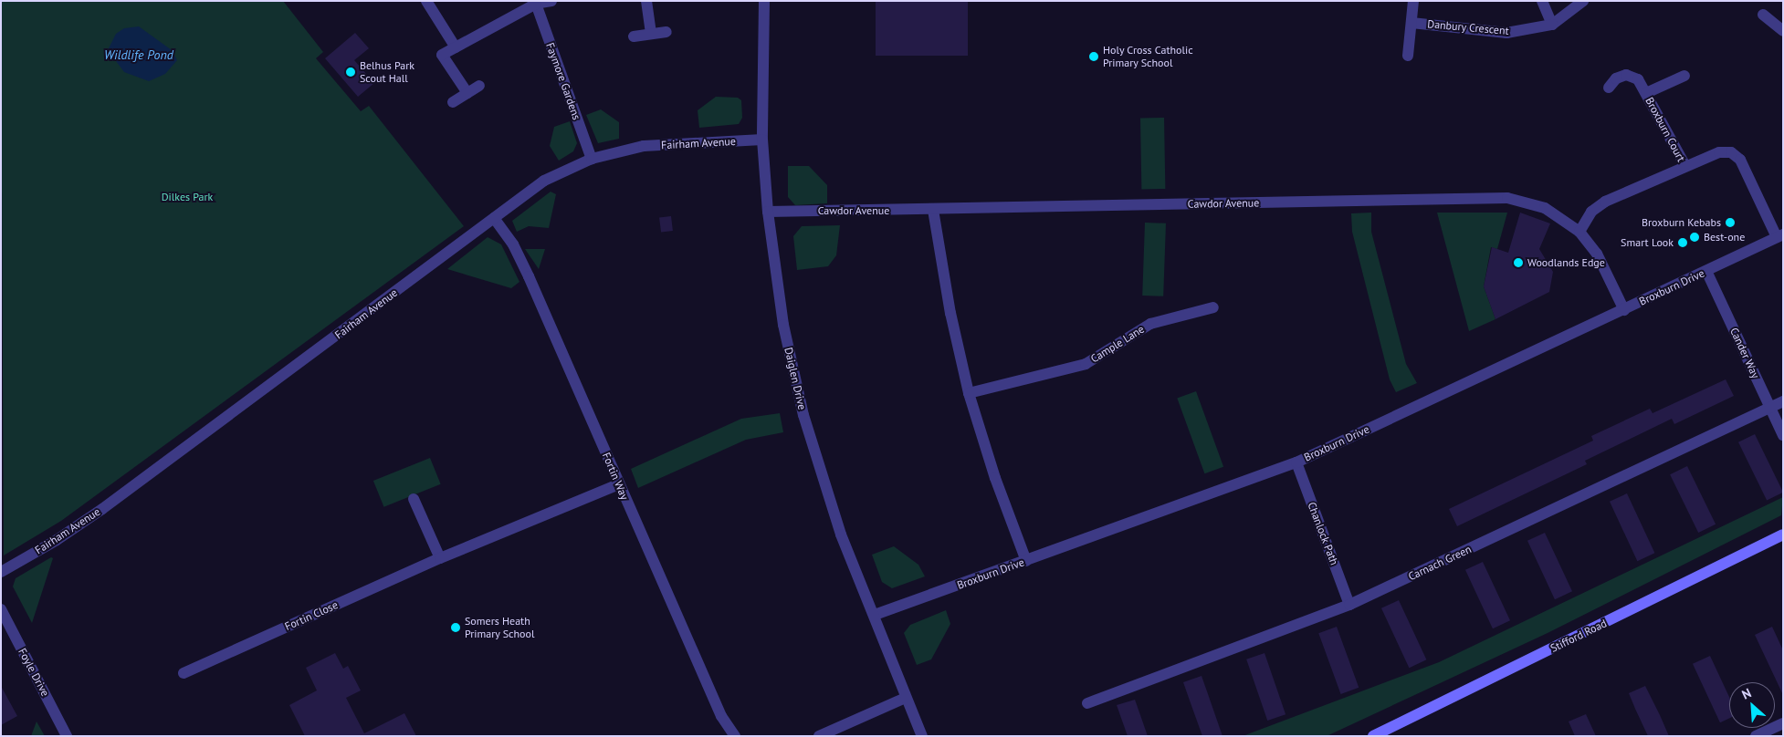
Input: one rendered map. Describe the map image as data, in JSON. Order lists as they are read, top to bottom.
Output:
{
  "streets": {
    "main road": ["Stifford Road"],
    "street": [
      "Danbury Crescent",
      "Faymore Gardens",
      "Broxburn Court",
      "Fairham Avenue",
      "Cawdor Avenue",
      "Broxburn Drive",
      "Cample Lane",
      "Cander Way",
      "Daiglen Drive",
      "Fortin Way",
      "Chanlock Path",
      "Carnach Green",
      "Fortin Close",
      "Foyle Drive"
    ]
  },
  "crossings": [
    ["Faymore Gardens", "Fairham Avenue"],
    ["Fairham Avenue", "Daiglen Drive"],
    ["Fairham Avenue", "Fortin Way"],
    ["Cawdor Avenue", "Broxburn Drive"],
    ["Cawdor Avenue", "Daiglen Drive"],
    ["Broxburn Drive", "Cander Way"],
    ["Broxburn Drive", "Daiglen Drive"],
    ["Broxburn Drive", "Chanlock Path"],
    ["Cander Way", "Carnach Green"],
    ["Fortin Way", "Fortin Close"],
    ["Chanlock Path", "Carnach Green"]
  ],
  "water": ["Wildlife Pond"],
  "parks": ["Dilkes Park"],
  "places": [
    "Holy Cross Catholic Primary School",
    "Belhus Park Scout Hall",
    "Broxburn Kebabs",
    "Best-one",
    "Smart Look",
    "Woodlands Edge",
    "Somers Heath Primary School"
  ],
  "north": "top left"
}
